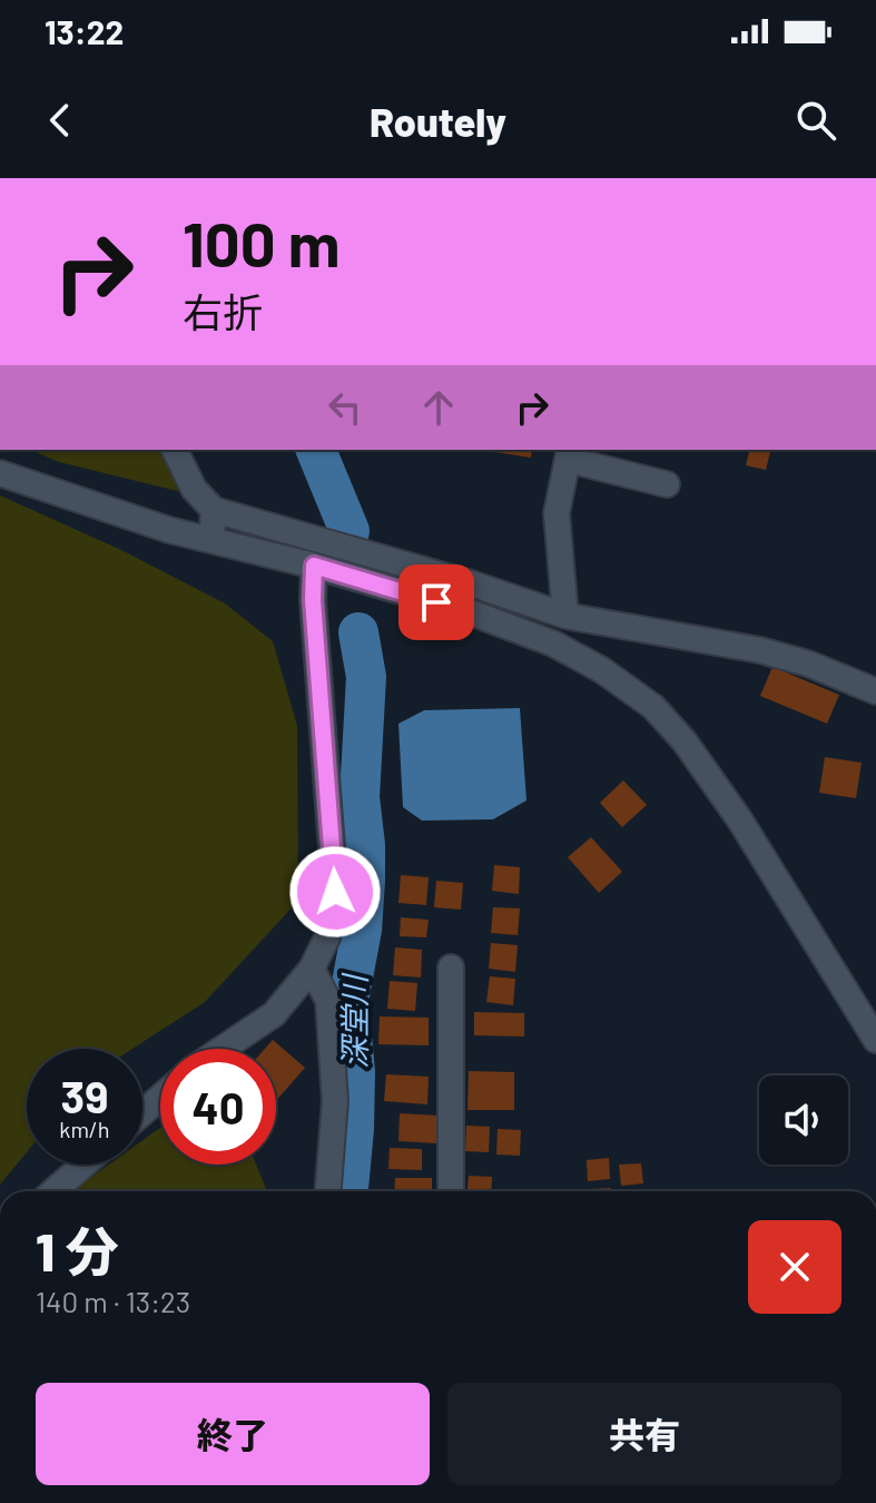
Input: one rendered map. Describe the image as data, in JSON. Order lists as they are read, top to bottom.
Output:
{
  "water": ["深堂川"],
  "page": {
    "status": "13:22",
    "header": "Routely",
    "turn": ["100 m", "右折"],
    "speed": "39 km/h",
    "limit": "40",
    "heading": ["1 分", "140 m · 13:23"],
    "buttons": ["終了", "共有"]
  }
}
